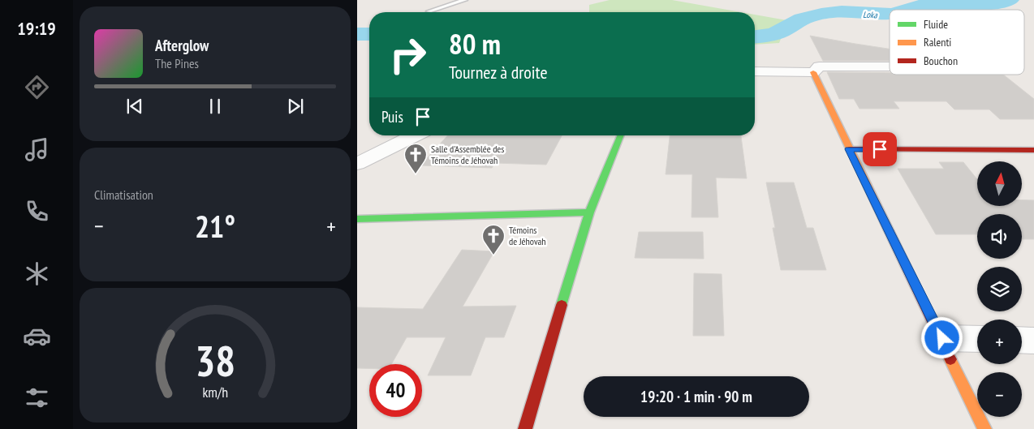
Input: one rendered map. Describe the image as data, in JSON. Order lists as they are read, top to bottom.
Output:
{
  "water": ["Loka"],
  "places": {
    "church": ["Salle d'Assemblée des Témoins de Jéhovah", "Témoins de Jéhovah"]
  },
  "legend": ["Fluide", "Ralenti", "Bouchon"],
  "north": "top",
  "page": {
    "tabs": "19:19",
    "turn": ["80 m", "Tournez à droite"],
    "song": ["Afterglow", "The Pines"],
    "then": "Puis",
    "tile": "Climatisation",
    "map_buttons": ["+", "−"],
    "heat": ["−", "21°", "+"],
    "limit": "40",
    "trip": "19:20 · 1 min · 90 m",
    "gauge": ["38", "km/h"]
  }
}
